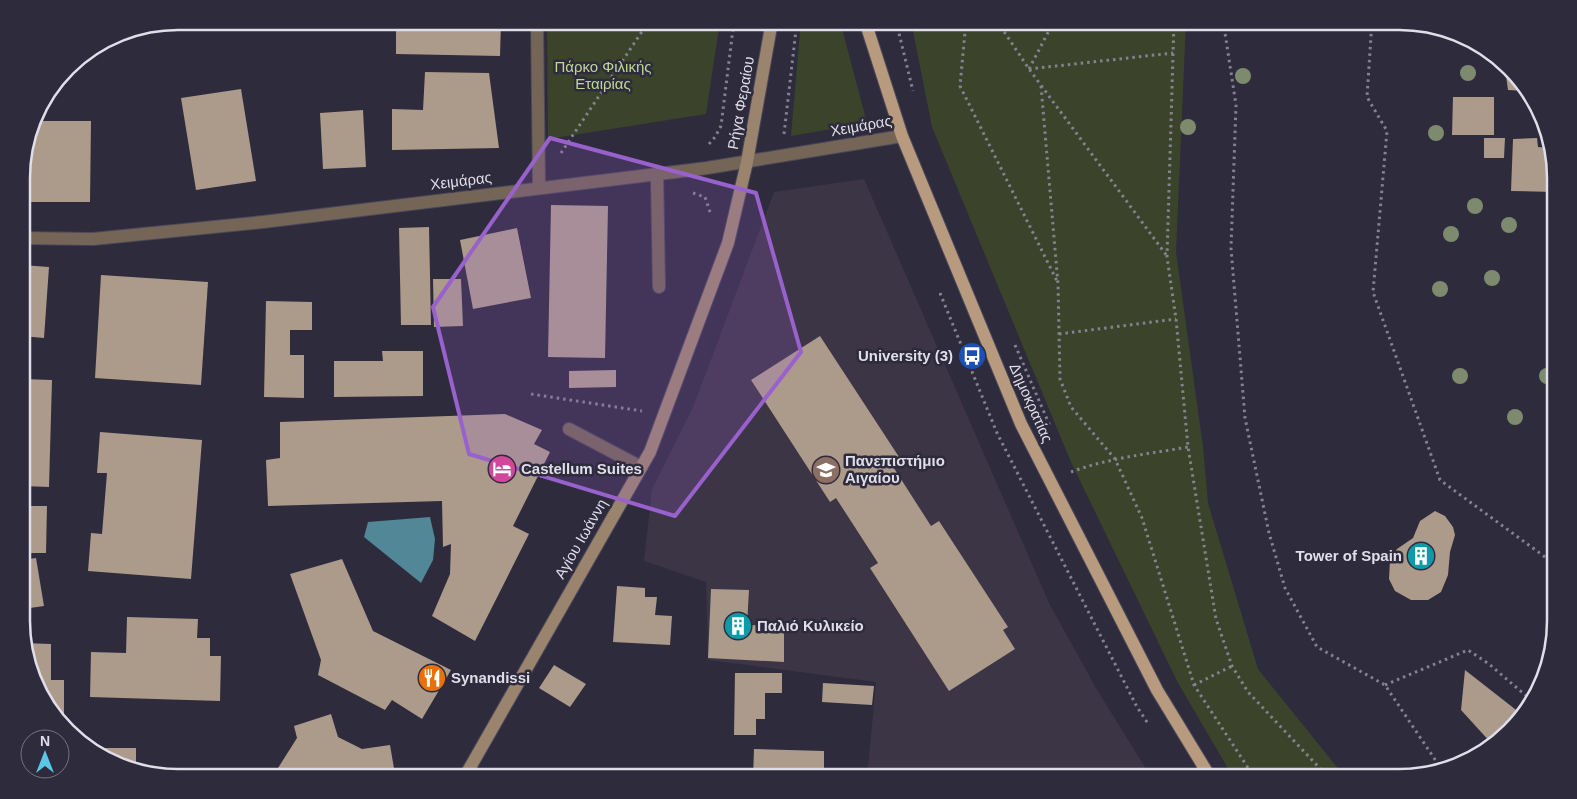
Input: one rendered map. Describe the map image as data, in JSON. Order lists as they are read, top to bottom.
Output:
{
  "streets": {
    "main road": ["Δημοκρατίας"],
    "street": ["Ρήγα Φεραίου", "Χειμάρας", "Αγίου Ιωάννη"]
  },
  "crossings": [
    ["Ρήγα Φεραίου", "Χειμάρας"],
    ["Ρήγα Φεραίου", "Αγίου Ιωάννη"],
    ["Χειμάρας", "Δημοκρατίας"],
    ["Χειμάρας", "Αγίου Ιωάννη"]
  ],
  "parks": ["Πάρκο Φιλικής Εταιρίας"],
  "places": {
    "bus stop": ["University (3)"],
    "hotel": ["Castellum Suites"],
    "school or university": ["Πανεπιστήμιο Αιγαίου"],
    "building": ["Tower of Spain", "Παλιό Κυλικείο"],
    "restaurant": ["Synandissi"]
  },
  "north": "top"
}
